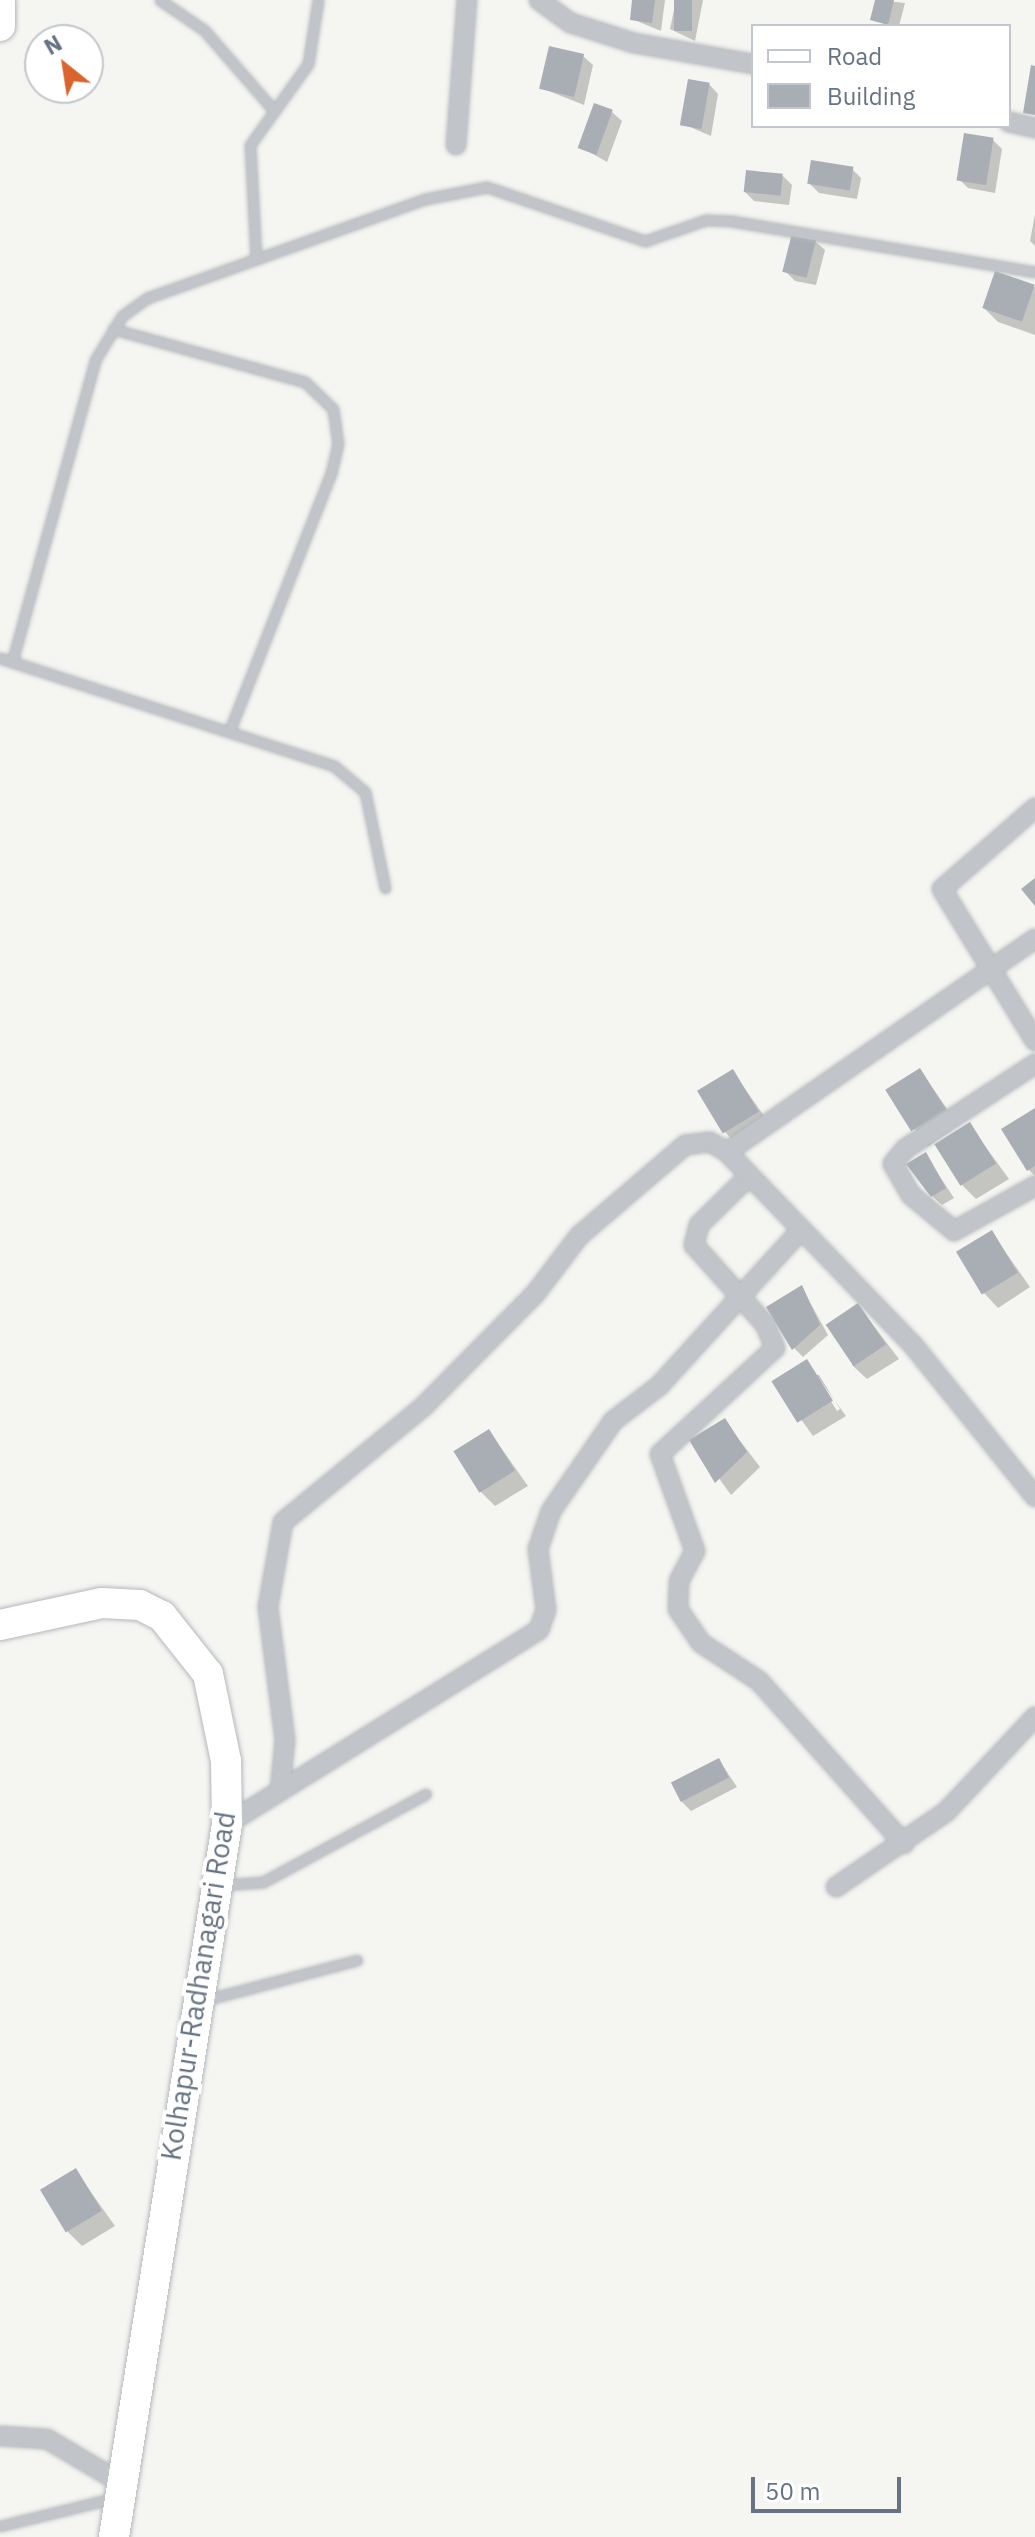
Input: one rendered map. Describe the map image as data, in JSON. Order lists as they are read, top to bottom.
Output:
{
  "streets": {
    "main road": ["Kolhapur-Radhanagari Road"]
  },
  "legend": ["Road", "Building"],
  "scale_bar": "50 m",
  "north": "top left"
}
